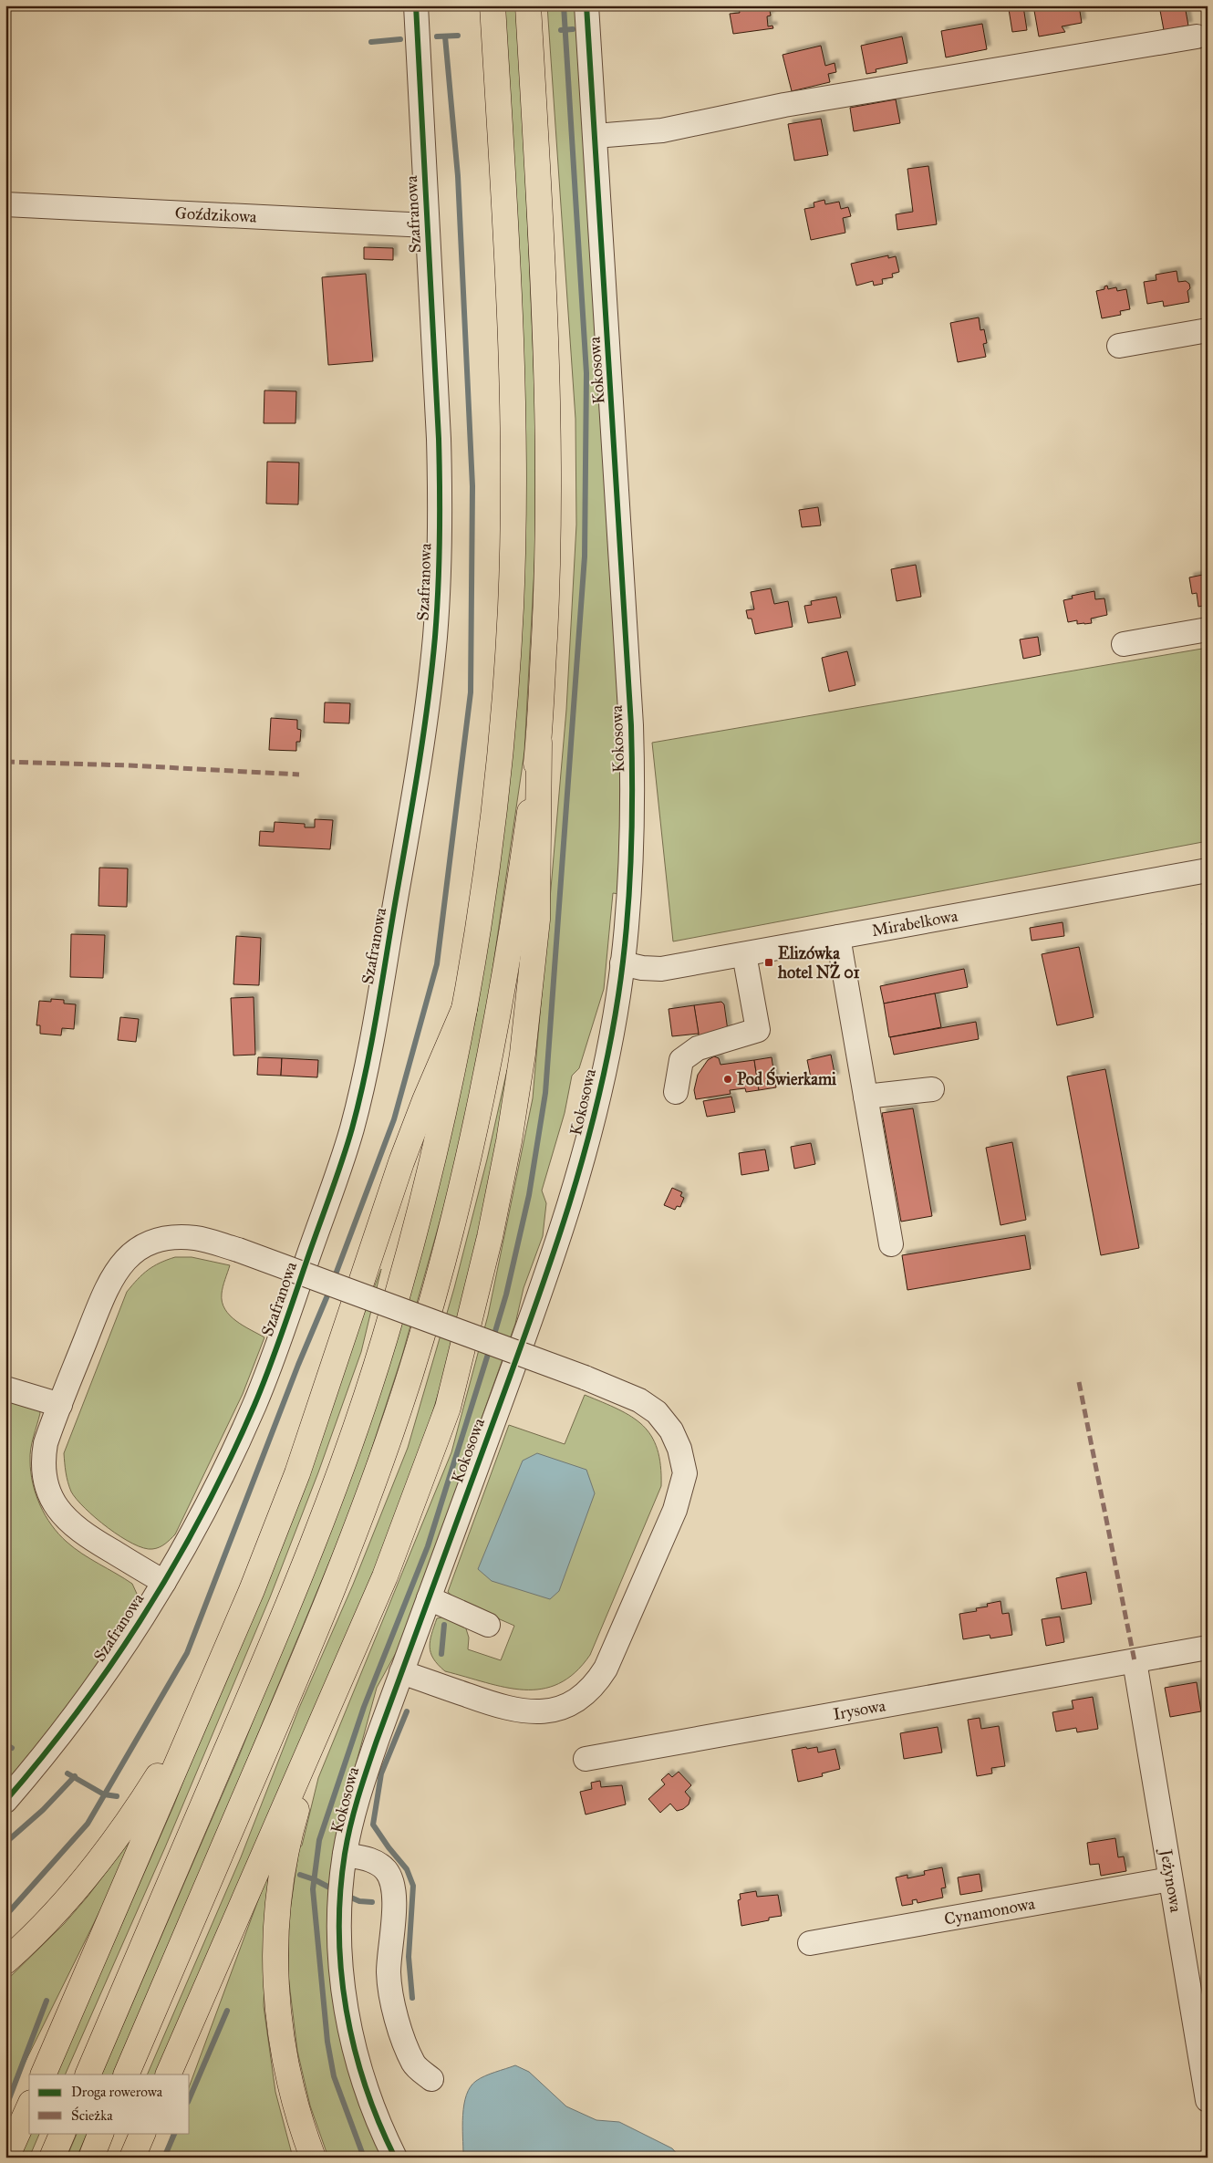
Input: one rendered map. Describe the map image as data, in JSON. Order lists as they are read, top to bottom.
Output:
{
  "streets": {
    "street": [
      "Goździkowa",
      "Szafranowa",
      "Kokosowa",
      "Mirabelkowa",
      "Irysowa",
      "Jeżynowa",
      "Cynamonowa"
    ]
  },
  "crossings": [
    ["Goździkowa", "Szafranowa"],
    ["Kokosowa", "Mirabelkowa"],
    ["Irysowa", "Jeżynowa"],
    ["Jeżynowa", "Cynamonowa"]
  ],
  "places": {
    "transit": ["Elizówka hotel NŻ 01"],
    "other": ["Pod Świerkami"]
  },
  "legend": ["Droga rowerowa", "Ścieżka"]
}
